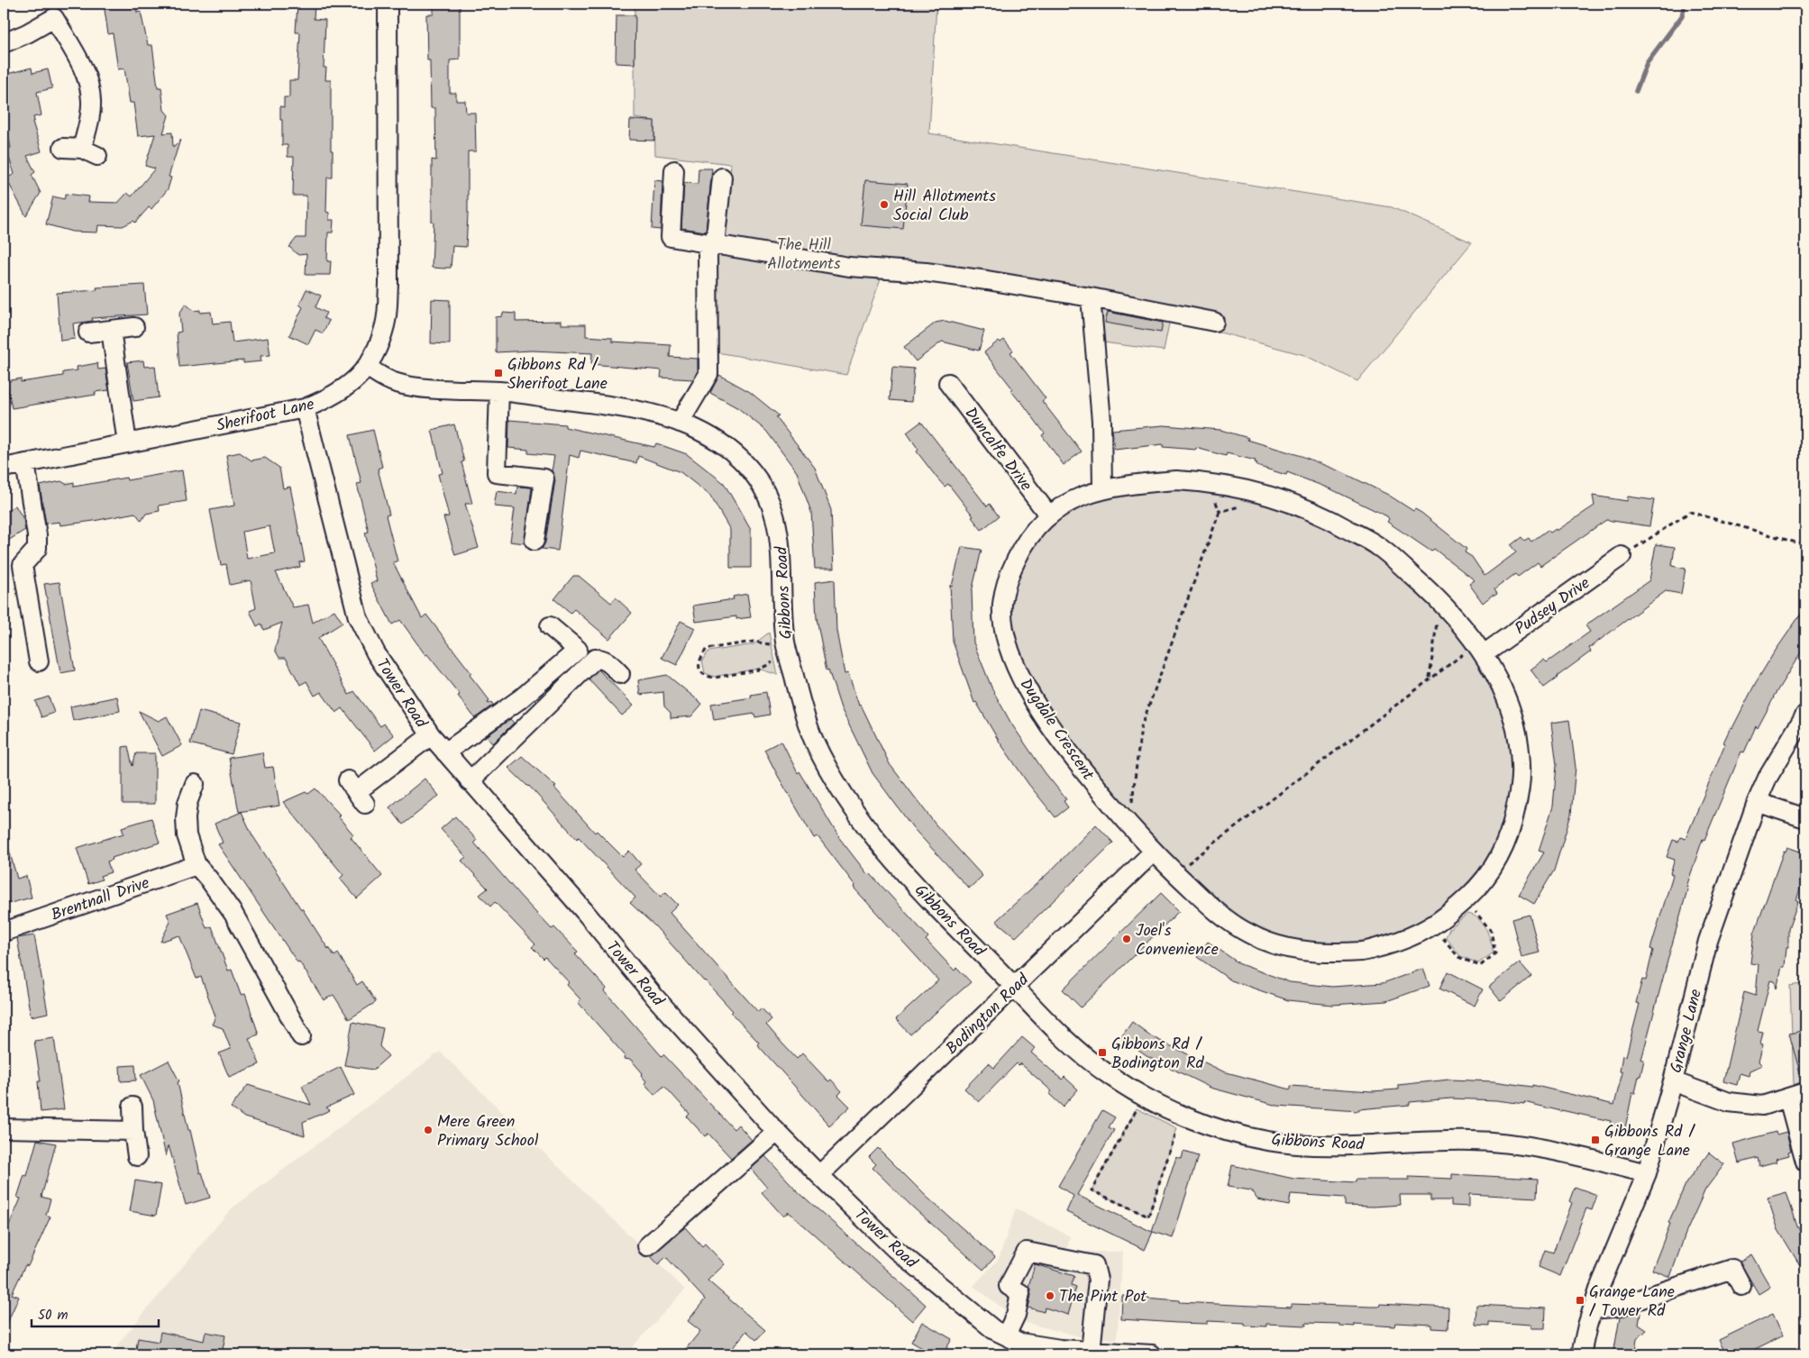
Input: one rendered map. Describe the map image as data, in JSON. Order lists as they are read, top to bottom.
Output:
{
  "streets": {
    "street": [
      "Sherifoot Lane",
      "Duncalfe Drive",
      "Gibbons Road",
      "Pudsey Drive",
      "Tower Road",
      "Dugdale Crescent",
      "Brentnall Drive",
      "Bodington Road",
      "Grange Lane"
    ]
  },
  "crossings": [
    ["Sherifoot Lane", "Gibbons Road"],
    ["Sherifoot Lane", "Tower Road"],
    ["Duncalfe Drive", "Dugdale Crescent"],
    ["Gibbons Road", "Bodington Road"],
    ["Gibbons Road", "Grange Lane"],
    ["Pudsey Drive", "Dugdale Crescent"],
    ["Tower Road", "Bodington Road"],
    ["Dugdale Crescent", "Bodington Road"]
  ],
  "parks": ["The Hill Allotments"],
  "places": {
    "other": [
      "Hill Allotments Social Club",
      "Joel's Convenience",
      "Mere Green Primary School",
      "The Pint Pot"
    ],
    "transit": [
      "Gibbons Rd / Sherifoot Lane",
      "Gibbons Rd / Bodington Rd",
      "Gibbons Rd / Grange Lane",
      "Grange Lane / Tower Rd"
    ]
  },
  "scale_bar": "50 m"
}
